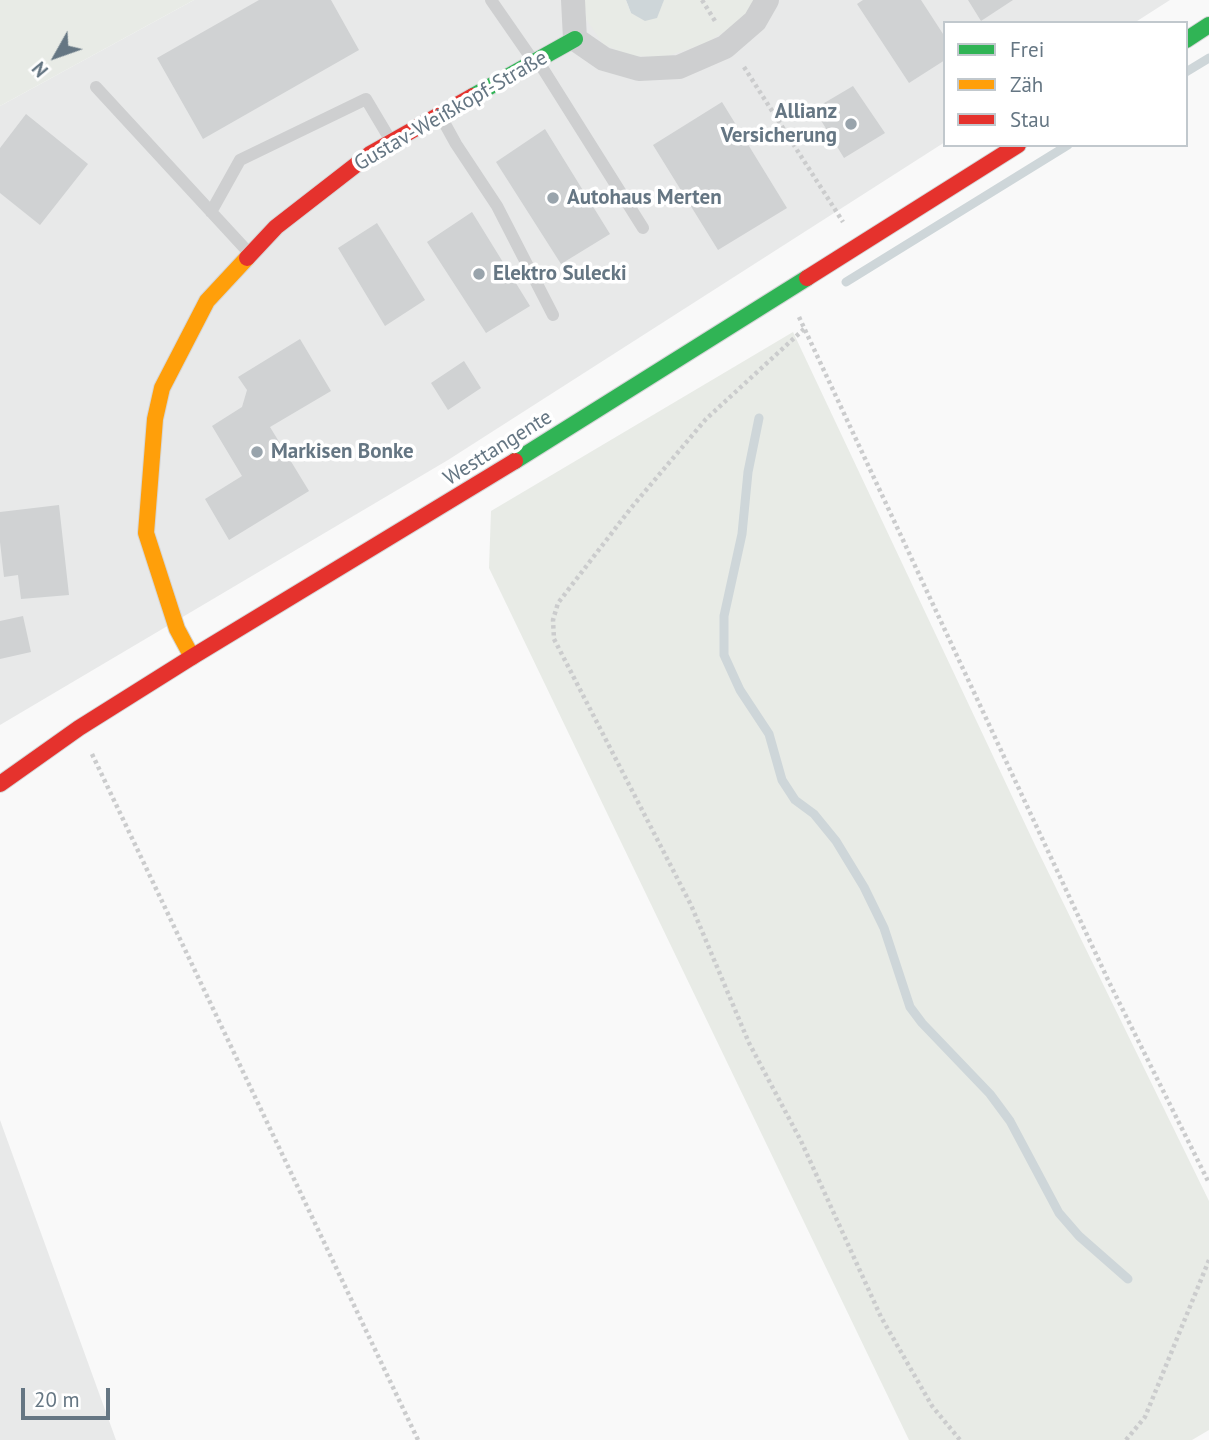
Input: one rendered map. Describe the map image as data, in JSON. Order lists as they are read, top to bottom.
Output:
{
  "streets": {
    "street": ["Gustav-Weißkopf-Straße", "Westtangente"]
  },
  "crossings": [
    ["Gustav-Weißkopf-Straße", "Westtangente"]
  ],
  "places": [
    "Allianz Versicherung",
    "Autohaus Merten",
    "Elektro Sulecki",
    "Markisen Bonke"
  ],
  "legend": ["Frei", "Zäh", "Stau"],
  "scale_bar": "20 m",
  "north": "bottom left"
}
